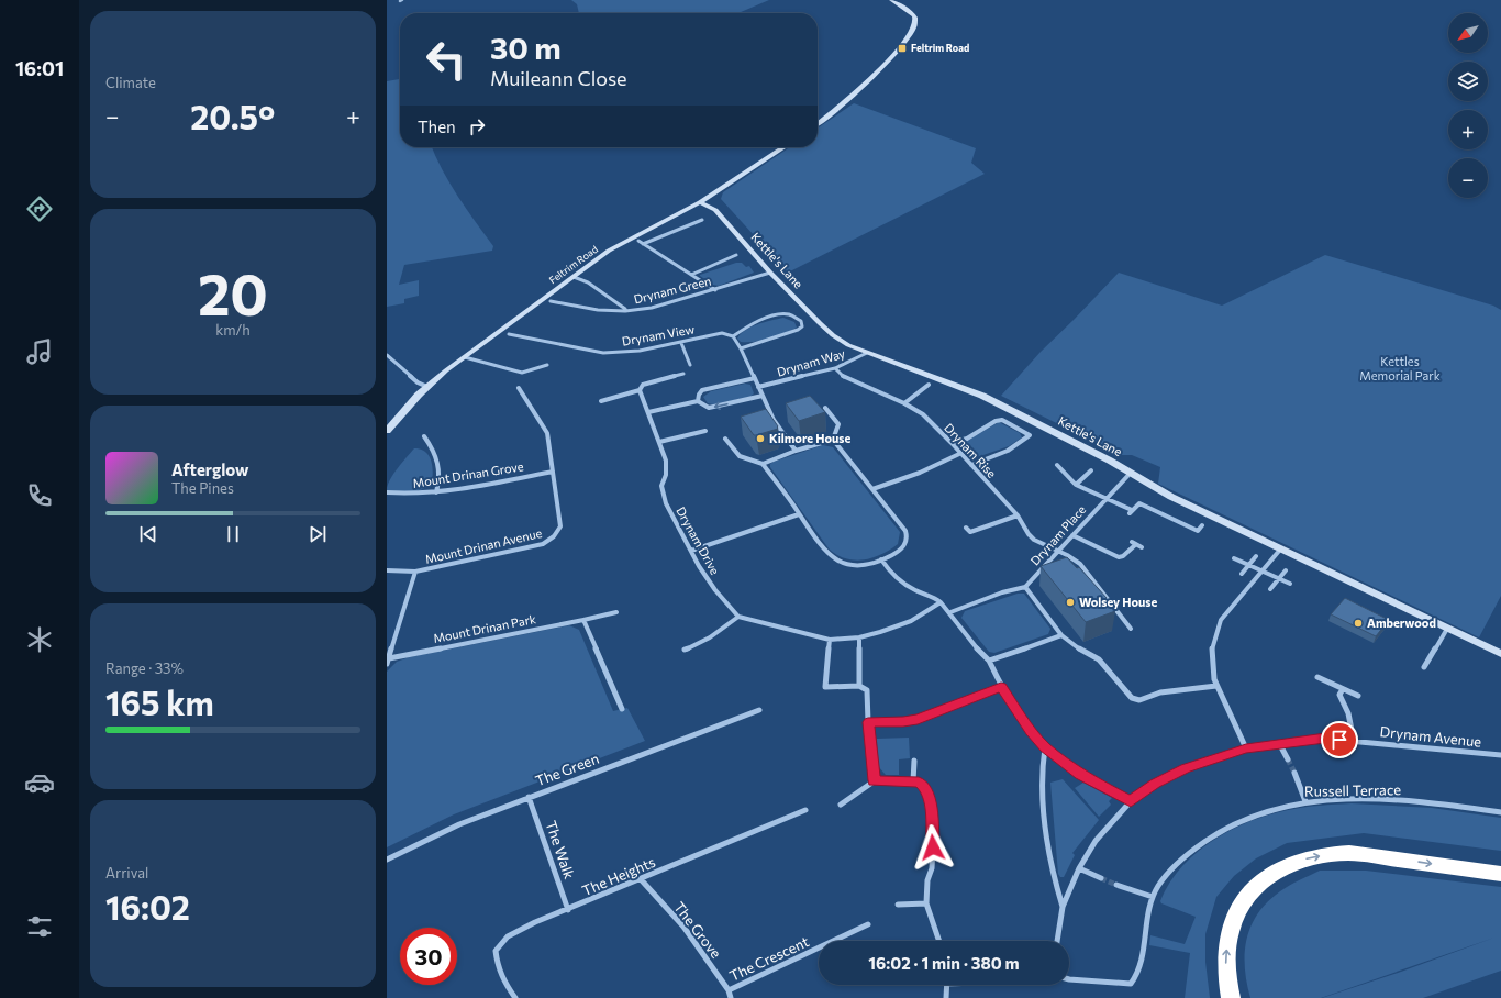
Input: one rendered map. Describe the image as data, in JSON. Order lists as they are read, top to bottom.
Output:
{
  "streets": {
    "street": [
      "Kettle's Lane",
      "Feltrim Road",
      "Drynam Green",
      "Drynam View",
      "Drynam Way",
      "Drynam Rise",
      "Mount Drinan Grove",
      "Drynam Place",
      "Drynam Drive",
      "Mount Drinan Avenue",
      "Mount Drinan Park",
      "Drynam Avenue",
      "The Green",
      "Russell Terrace",
      "The Walk",
      "The Heights",
      "The Grove",
      "The Crescent"
    ]
  },
  "crossings": [
    ["Kettle's Lane", "Feltrim Road"],
    ["Kettle's Lane", "Drynam Green"],
    ["Kettle's Lane", "Drynam Way"],
    ["Kettle's Lane", "Drynam Place"],
    ["Drynam Way", "Drynam Rise"],
    ["Drynam Rise", "Drynam Place"],
    ["Mount Drinan Grove", "Mount Drinan Avenue"],
    ["The Green", "The Walk"],
    ["The Walk", "The Heights"],
    ["The Heights", "The Grove"],
    ["The Grove", "The Crescent"]
  ],
  "parks": ["Kettles Memorial Park"],
  "places": {
    "transit": ["Feltrim Road"],
    "other": ["Kilmore House", "Wolsey House", "Amberwood"]
  },
  "north": "bottom left",
  "page": {
    "tabs": "16:01",
    "tile": [
      "Climate",
      ["20", "km/h"],
      ["Range · 33%", "165 km"],
      ["Arrival", "16:02"]
    ],
    "map_buttons": ["+", "−"],
    "turn": ["30 m", "Muileann Close"],
    "heat": ["−", "20.5°", "+"],
    "then": "Then",
    "song": ["Afterglow", "The Pines"],
    "limit": "30",
    "trip": "16:02 · 1 min · 380 m"
  }
}
